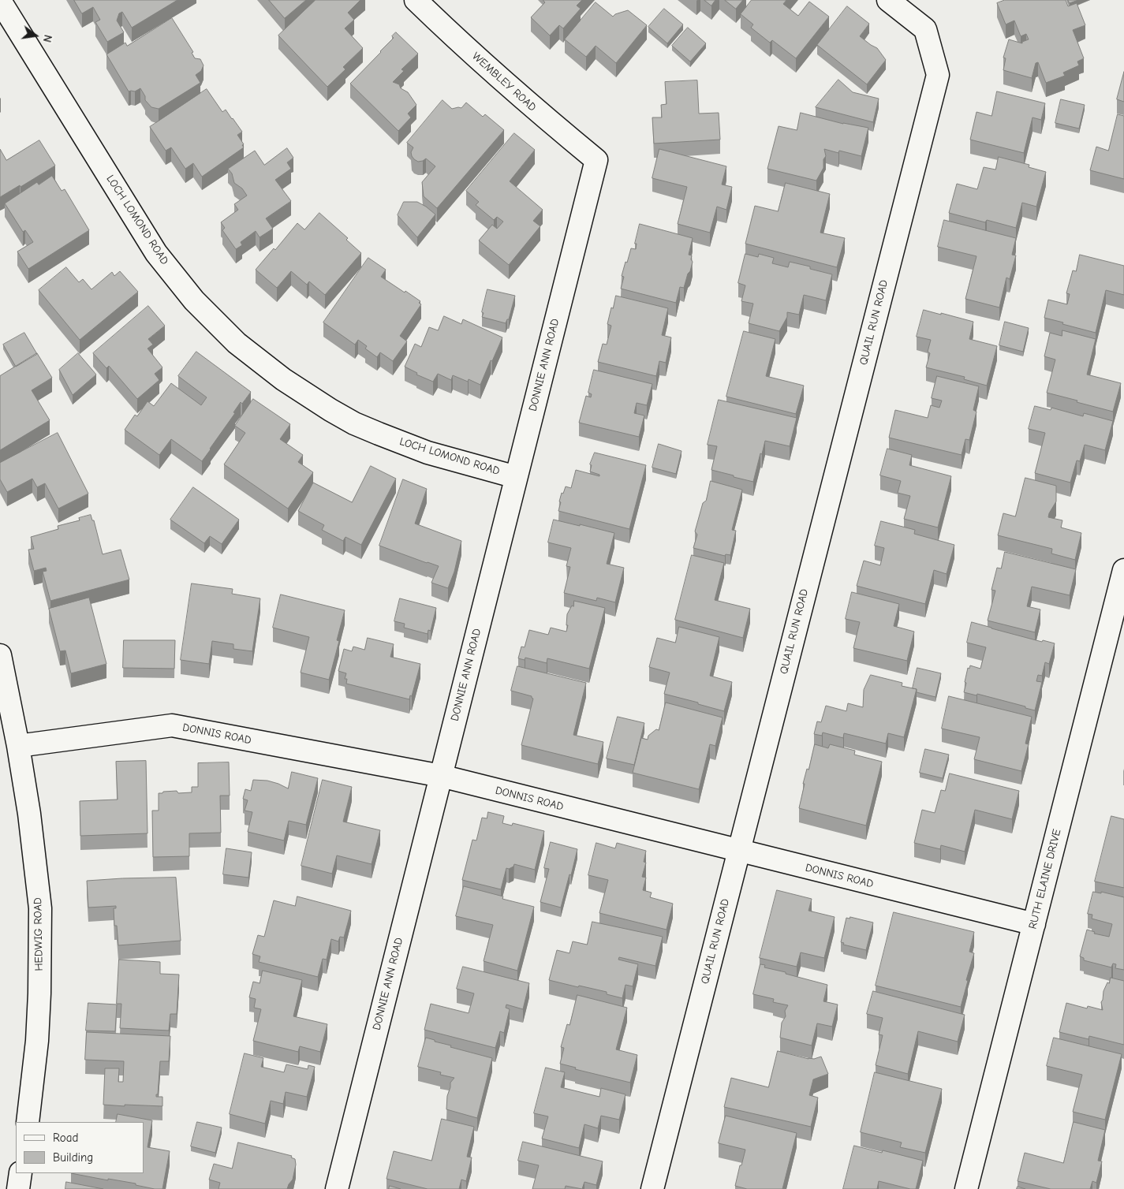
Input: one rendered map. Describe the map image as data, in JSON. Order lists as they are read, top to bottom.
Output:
{
  "streets": {
    "street": [
      "WEMBLEY ROAD",
      "LOCH LOMOND ROAD",
      "QUAIL RUN ROAD",
      "DONNIE ANN ROAD",
      "DONNIS ROAD",
      "RUTH ELAINE DRIVE",
      "HEDWIG ROAD"
    ]
  },
  "crossings": [
    ["WEMBLEY ROAD", "DONNIE ANN ROAD"],
    ["LOCH LOMOND ROAD", "DONNIE ANN ROAD"],
    ["QUAIL RUN ROAD", "DONNIS ROAD"],
    ["DONNIE ANN ROAD", "DONNIS ROAD"],
    ["DONNIS ROAD", "RUTH ELAINE DRIVE"],
    ["DONNIS ROAD", "HEDWIG ROAD"]
  ],
  "legend": ["Road", "Building"],
  "north": "right"
}
